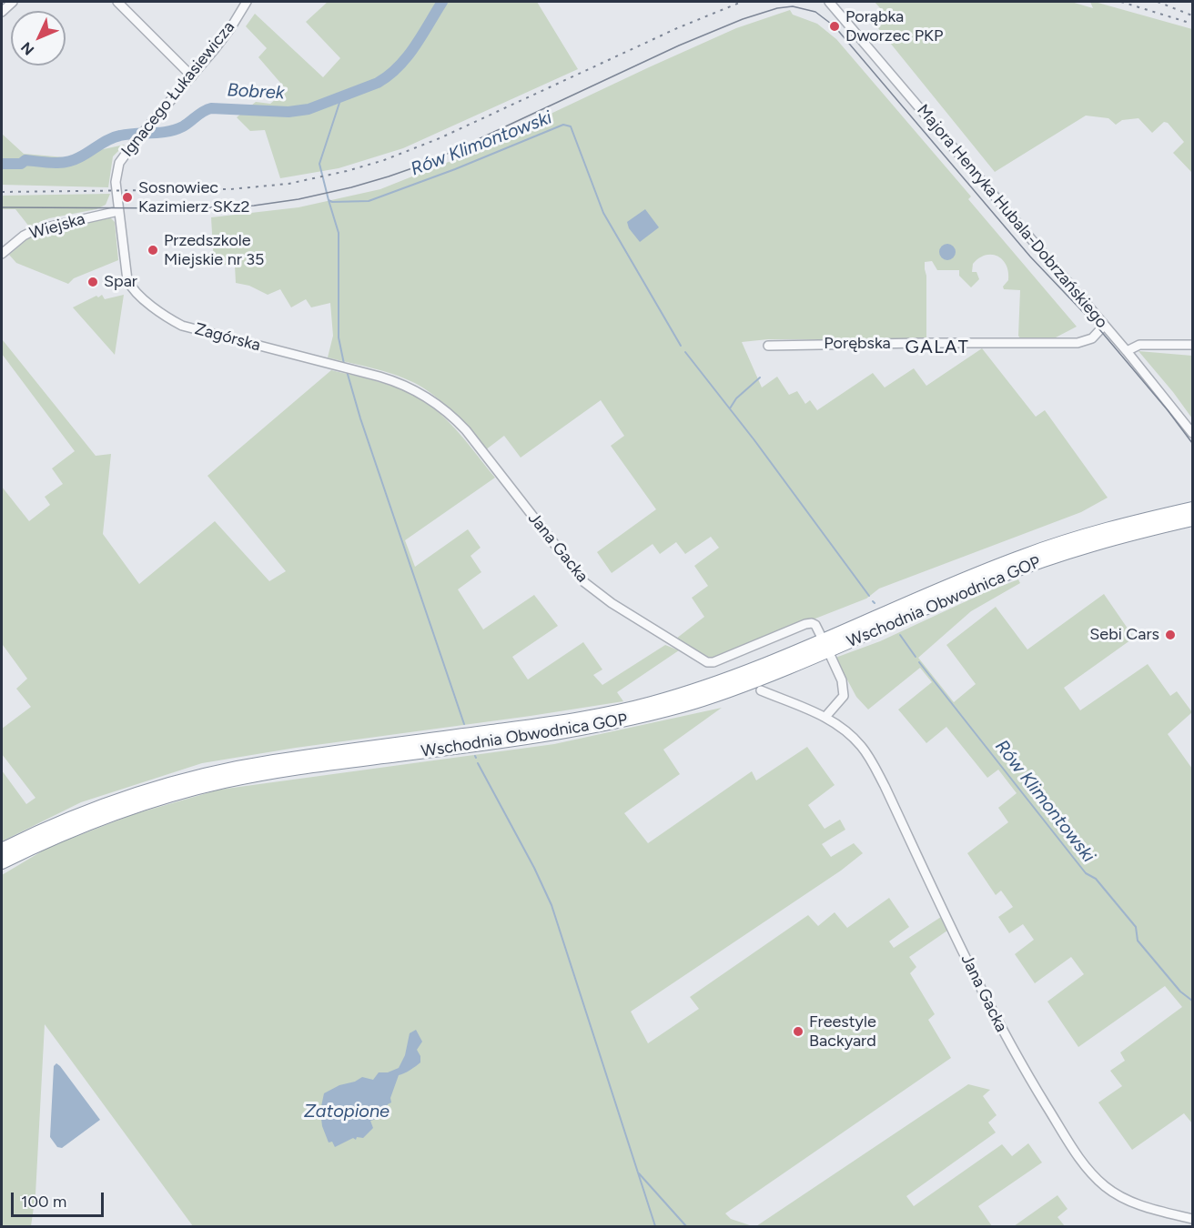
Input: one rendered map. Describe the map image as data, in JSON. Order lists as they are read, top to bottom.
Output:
{
  "streets": {
    "highway": ["Wschodnia Obwodnica GOP"],
    "street": [
      "Ignacego Łukasiewicza",
      "Majora Henryka Hubala-Dobrzańskiego",
      "Wiejska",
      "Zagórska",
      "Porębska",
      "Jana Gacka"
    ]
  },
  "crossings": [
    ["Ignacego Łukasiewicza", "Wiejska"],
    ["Ignacego Łukasiewicza", "Zagórska"],
    ["Majora Henryka Hubala-Dobrzańskiego", "Porębska"],
    ["Wiejska", "Zagórska"],
    ["Zagórska", "Jana Gacka"]
  ],
  "districts": ["GALAT"],
  "water": ["Bobrek", "Rów Klimontowski", "Zatopione"],
  "places": [
    "Porąbka Dworzec PKP",
    "Sosnowiec Kazimierz SKz2",
    "Przedszkole Miejskie nr 35",
    "Spar",
    "Sebi Cars",
    "Freestyle Backyard"
  ],
  "scale_bar": "100 m",
  "north": "bottom left"
}
